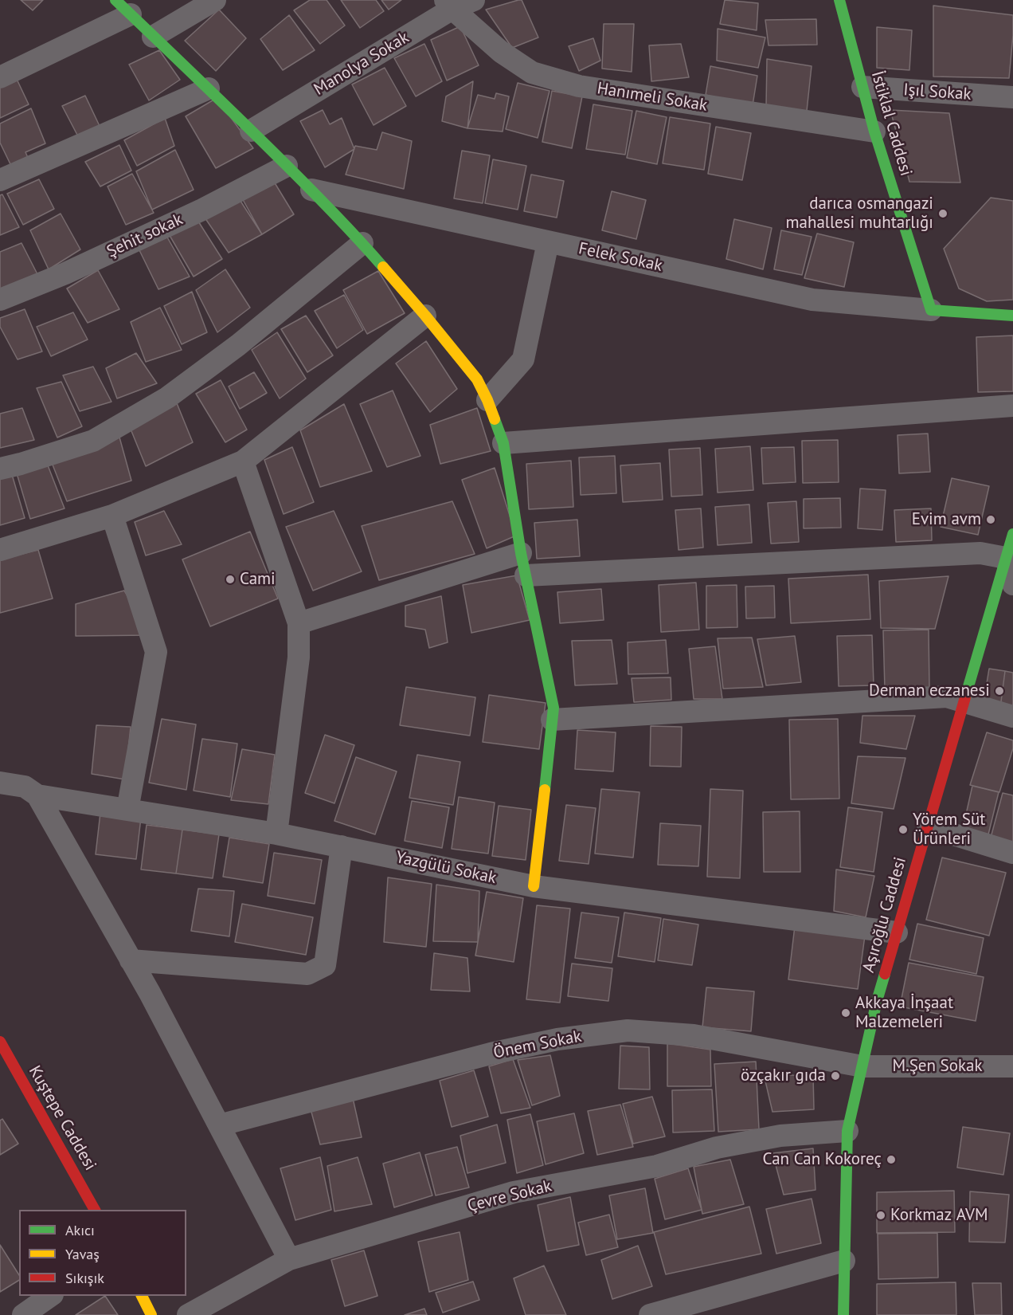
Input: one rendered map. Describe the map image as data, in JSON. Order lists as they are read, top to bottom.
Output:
{
  "streets": {
    "street": [
      "Manolya Sokak",
      "Işıl Sokak",
      "Hanımeli Sokak",
      "İstiklal Caddesi",
      "Şehit sokak",
      "Felek Sokak",
      "Yazgülü Sokak",
      "Aşıroğlu Caddesi",
      "Önem Sokak",
      "M.Şen Sokak",
      "Kuştepe Caddesi",
      "Çevre Sokak"
    ]
  },
  "crossings": [
    ["Manolya Sokak", "Hanımeli Sokak"],
    ["Işıl Sokak", "İstiklal Caddesi"],
    ["Hanımeli Sokak", "İstiklal Caddesi"],
    ["İstiklal Caddesi", "Felek Sokak"],
    ["Yazgülü Sokak", "Aşıroğlu Caddesi"],
    ["Aşıroğlu Caddesi", "Önem Sokak"],
    ["Aşıroğlu Caddesi", "M.Şen Sokak"],
    ["Aşıroğlu Caddesi", "Çevre Sokak"],
    ["Önem Sokak", "M.Şen Sokak"]
  ],
  "places": [
    "darıca osmangazi mahallesi muhtarlığı",
    "Evim avm",
    "Cami",
    "Derman eczanesi",
    "Yörem Süt Ürünleri",
    "Akkaya İnşaat Malzemeleri",
    "özçakır gıda",
    "Can Can Kokoreç",
    "Korkmaz AVM"
  ],
  "legend": ["Akıcı", "Yavaş", "Sıkışık"]
}
